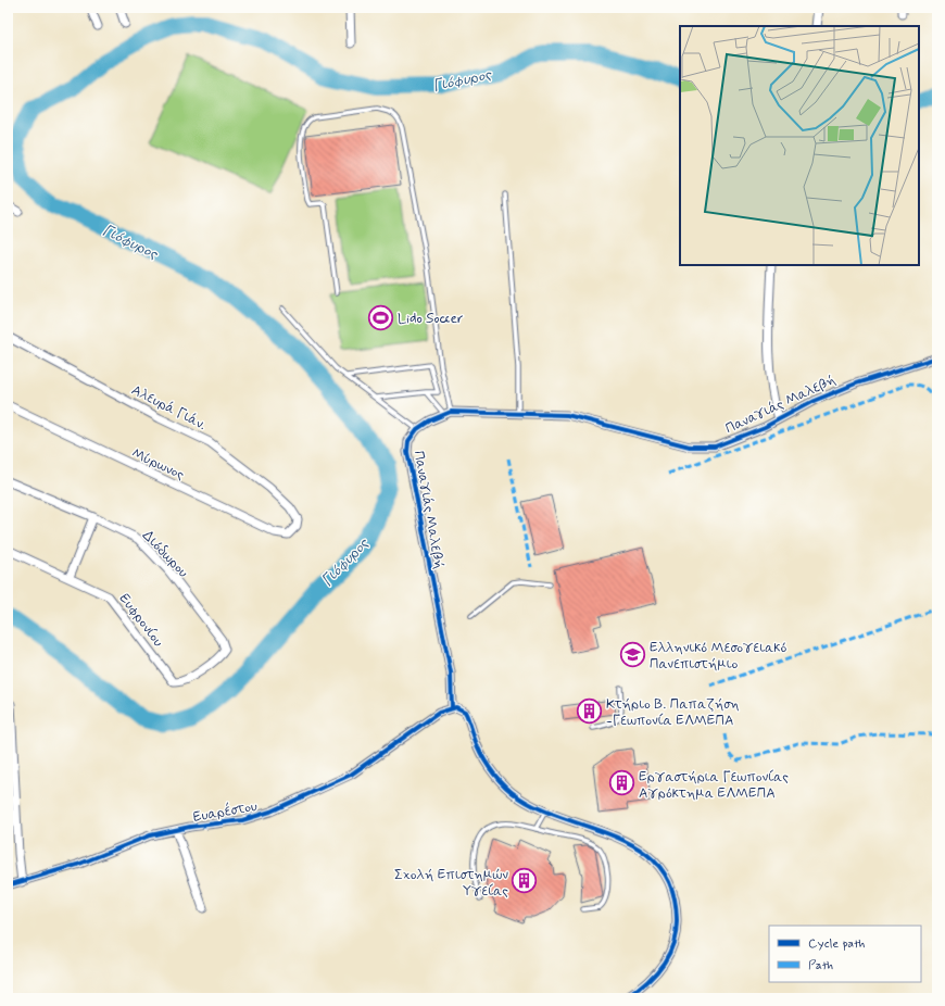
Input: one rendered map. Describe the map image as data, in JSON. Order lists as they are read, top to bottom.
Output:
{
  "streets": {
    "street": [
      "Παναγιάς Μαλεβή",
      "Αλευρά Γιάν.",
      "Μύρωνος",
      "Διόδωρου",
      "Ευφρονίου",
      "Ευαρέστου"
    ]
  },
  "crossings": [
    ["Παναγιάς Μαλεβή", "Ευαρέστου"],
    ["Αλευρά Γιάν.", "Μύρωνος"],
    ["Διόδωρου", "Ευφρονίου"]
  ],
  "water": ["Γιόφυρος"],
  "places": {
    "sports": ["Lido Soccer"],
    "school or university": ["Ελληνικό Μεσογειακό Πανεπιστήμιο"],
    "building": ["Κτήριο Β. Παπαζήση -Γεωπονία ΕΛΜΕΠΑ", "Εργαστήρια Γεωπονίας Αγρόκτημα ΕΛΜΕΠΑ", "Σχολή Επιστημών Υγείας"]
  },
  "legend": ["Cycle path", "Path"]
}
